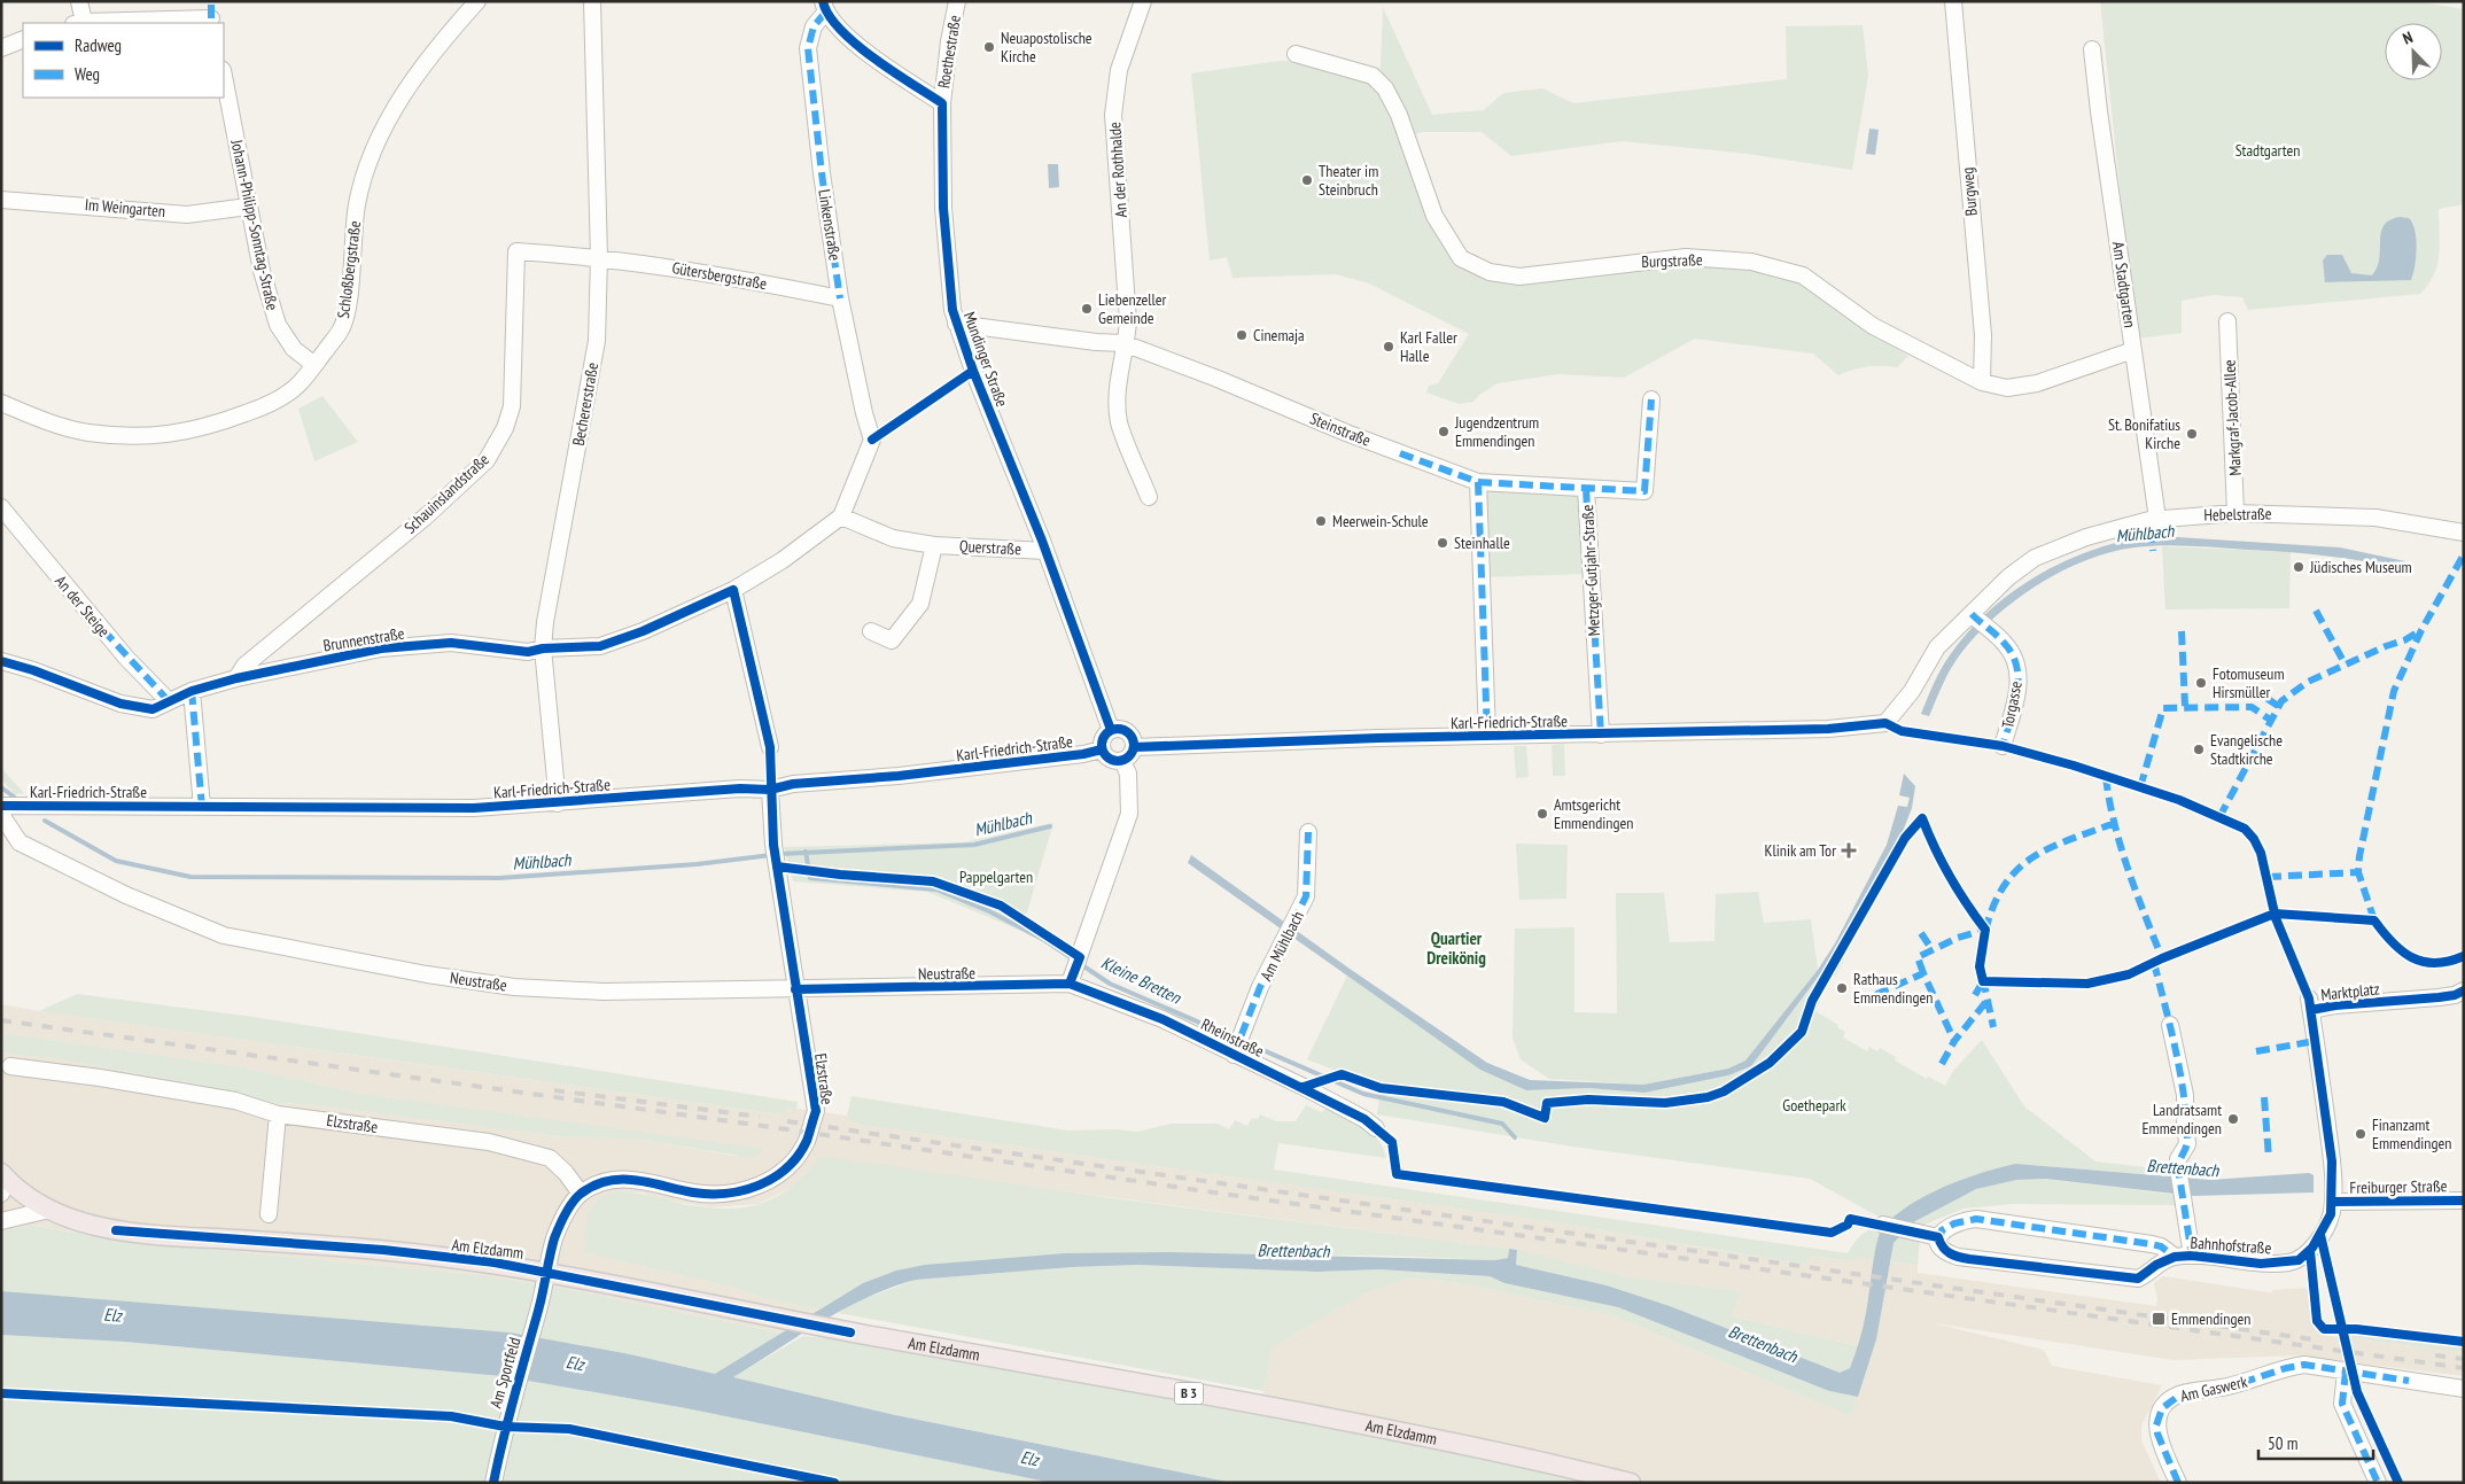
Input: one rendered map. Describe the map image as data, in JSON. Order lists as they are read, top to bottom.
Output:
{
  "streets": {
    "main road": ["Am Elzdamm", "B 3"],
    "street": [
      "Roethestraße",
      "An der Rothhalde",
      "Burgweg",
      "Im Weingarten",
      "Johann-Philipp-Sonntag-Straße",
      "Linkenstraße",
      "Burgstraße",
      "Schloßbergstraße",
      "Gütersbergstraße",
      "Am Stadtgarten",
      "Mundinger Straße",
      "Bechererstraße",
      "Markgraf-Jacob-Allee",
      "Steinstraße",
      "Schauinslandstraße",
      "Hebelstraße",
      "Querstraße",
      "Metzger-Gutjahr-Straße",
      "An der Steige",
      "Brunnenstraße",
      "Torgasse",
      "Karl-Friedrich-Straße",
      "Am Mühlbach",
      "Neustraße",
      "Marktplatz",
      "Rheinstraße",
      "Elzstraße",
      "Freiburger Straße",
      "Bahnhofstraße",
      "Am Sportfeld",
      "Am Gaswerk"
    ]
  },
  "crossings": [
    ["Roethestraße", "Mundinger Straße"],
    ["An der Rothhalde", "Steinstraße"],
    ["Burgweg", "Burgstraße"],
    ["Im Weingarten", "Johann-Philipp-Sonntag-Straße"],
    ["Johann-Philipp-Sonntag-Straße", "Schloßbergstraße"],
    ["Linkenstraße", "Gütersbergstraße"],
    ["Linkenstraße", "Querstraße"],
    ["Linkenstraße", "Brunnenstraße"],
    ["Burgstraße", "Am Stadtgarten"],
    ["Gütersbergstraße", "Bechererstraße"],
    ["Gütersbergstraße", "Schauinslandstraße"],
    ["Am Stadtgarten", "Hebelstraße"],
    ["Mundinger Straße", "Steinstraße"],
    ["Mundinger Straße", "Querstraße"],
    ["Mundinger Straße", "Karl-Friedrich-Straße"],
    ["Bechererstraße", "Schauinslandstraße"],
    ["Bechererstraße", "Brunnenstraße"],
    ["Bechererstraße", "Karl-Friedrich-Straße"],
    ["Markgraf-Jacob-Allee", "Hebelstraße"],
    ["Steinstraße", "Metzger-Gutjahr-Straße"],
    ["Schauinslandstraße", "Brunnenstraße"],
    ["Hebelstraße", "Torgasse"],
    ["Hebelstraße", "Karl-Friedrich-Straße"],
    ["Querstraße", "Brunnenstraße"],
    ["Metzger-Gutjahr-Straße", "Karl-Friedrich-Straße"],
    ["An der Steige", "Brunnenstraße"],
    ["Karl-Friedrich-Straße", "Elzstraße"],
    ["Am Mühlbach", "Rheinstraße"],
    ["Neustraße", "Rheinstraße"],
    ["Neustraße", "Elzstraße"],
    ["Marktplatz", "Bahnhofstraße"],
    ["Elzstraße", "Am Elzdamm"],
    ["Elzstraße", "Am Sportfeld"],
    ["Freiburger Straße", "Bahnhofstraße"],
    ["Am Elzdamm", "Am Sportfeld"]
  ],
  "districts": ["Quartier Dreikönig"],
  "water": [
    "Mühlbach",
    "Kleine Bretten",
    "Brettenbach",
    "Elz"
  ],
  "parks": ["Stadtgarten", "Pappelgarten", "Goethepark"],
  "places": {
    "other": [
      "Neuapostolische Kirche",
      "Theater im Steinbruch",
      "Liebenzeller Gemeinde",
      "Cinemaja",
      "Karl Faller Halle",
      "Jugendzentrum Emmendingen",
      "St. Bonifatius Kirche",
      "Meerwein-Schule",
      "Steinhalle",
      "Jüdisches Museum",
      "Fotomuseum Hirsmüller",
      "Evangelische Stadtkirche",
      "Amtsgericht Emmendingen",
      "Rathaus Emmendingen",
      "Landratsamt Emmendingen",
      "Finanzamt Emmendingen"
    ],
    "health": ["Klinik am Tor"],
    "transit": ["Emmendingen"]
  },
  "legend": ["Radweg", "Weg"],
  "scale_bar": "50 m",
  "north": "top left"
}
